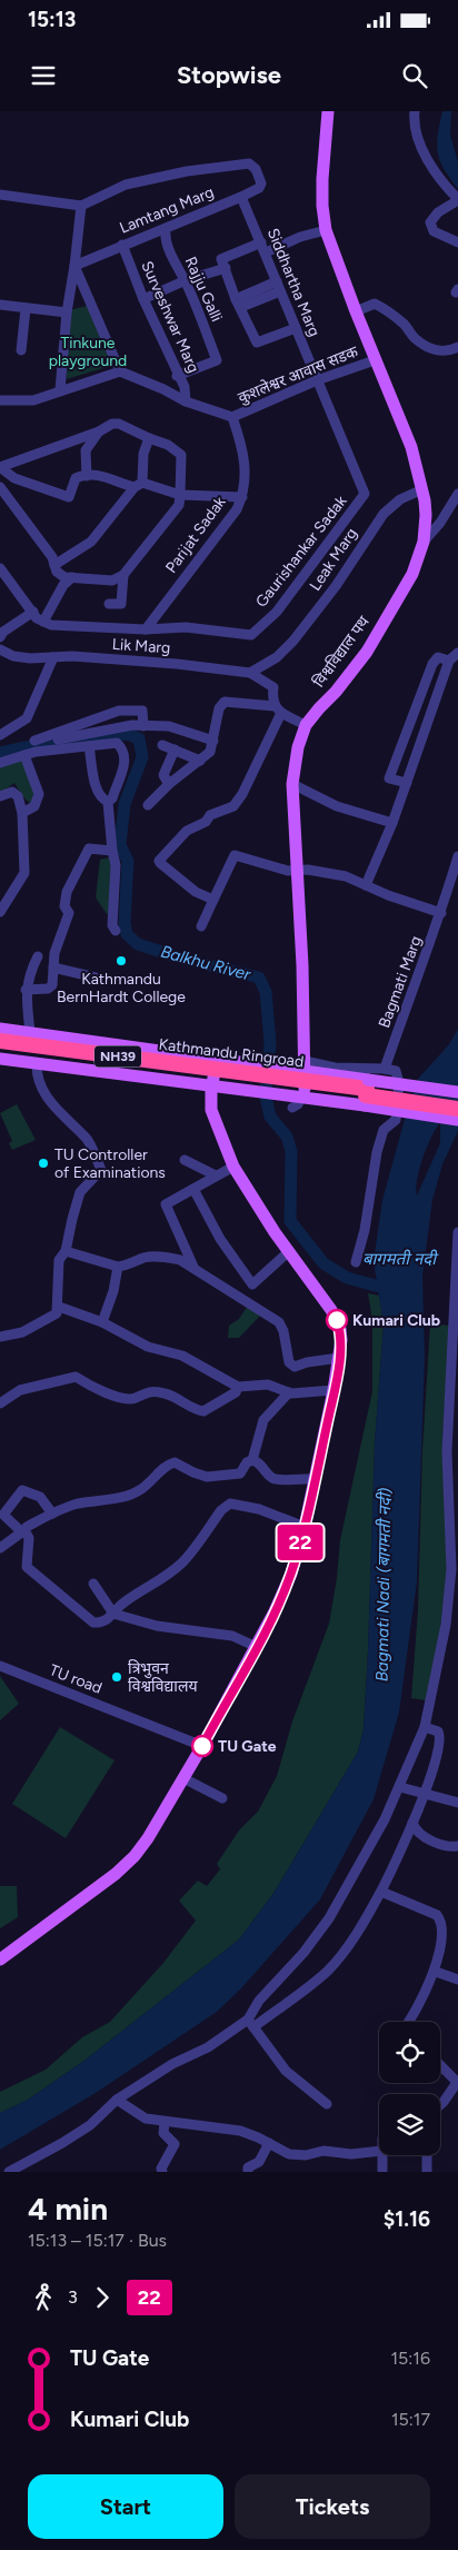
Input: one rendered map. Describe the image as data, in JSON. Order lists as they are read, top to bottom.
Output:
{
  "streets": {
    "highway": ["Kathmandu Ringroad", "NH39"],
    "main road": ["विश्वविद्याल पथ"],
    "street": [
      "Lamtang Marg",
      "Siddhartha Marg",
      "Rajju Galli",
      "Surveshwar Marg",
      "कुशलेश्वर आवास सडक",
      "Parijat Sadak",
      "Gaurishankar Sadak",
      "Leak Marg",
      "Lik Marg",
      "Bagmati Marg",
      "TU road"
    ]
  },
  "crossings": [
    ["Lamtang Marg", "Siddhartha Marg"],
    ["Lamtang Marg", "Rajju Galli"],
    ["Lamtang Marg", "Surveshwar Marg"],
    ["Siddhartha Marg", "कुशलेश्वर आवास सडक"],
    ["Siddhartha Marg", "Gaurishankar Sadak"],
    ["Rajju Galli", "Surveshwar Marg"],
    ["कुशलेश्वर आवास सडक", "Parijat Sadak"],
    ["कुशलेश्वर आवास सडक", "Gaurishankar Sadak"],
    ["कुशलेश्वर आवास सडक", "विश्वविद्याल पथ"],
    ["Parijat Sadak", "Gaurishankar Sadak"],
    ["Leak Marg", "Lik Marg"],
    ["Leak Marg", "विश्वविद्याल पथ"],
    ["विश्वविद्याल पथ", "Kathmandu Ringroad"]
  ],
  "water": ["Balkhu River", "बागमती नदी", "Bagmati Nadi (बागमती नदी)"],
  "parks": ["Tinkune playground"],
  "places": [
    "Kathmandu BernHardt College",
    "TU Controller of Examinations",
    "Kumari Club",
    "त्रिभुवन विश्वविद्यालय",
    "TU Gate"
  ],
  "lines": ["bus line 22"],
  "page": {
    "status": "15:13",
    "header": "Stopwise",
    "on_map": "22",
    "heading": ["4 min", "15:13 – 15:17 · Bus", "$1.16"],
    "legs": ["3", "22"],
    "list": [
      {
        "name": "TU Gate",
        "value": "15:16"
      },
      {
        "name": "Kumari Club",
        "value": "15:17"
      }
    ],
    "buttons": ["Start", "Tickets"]
  }
}
